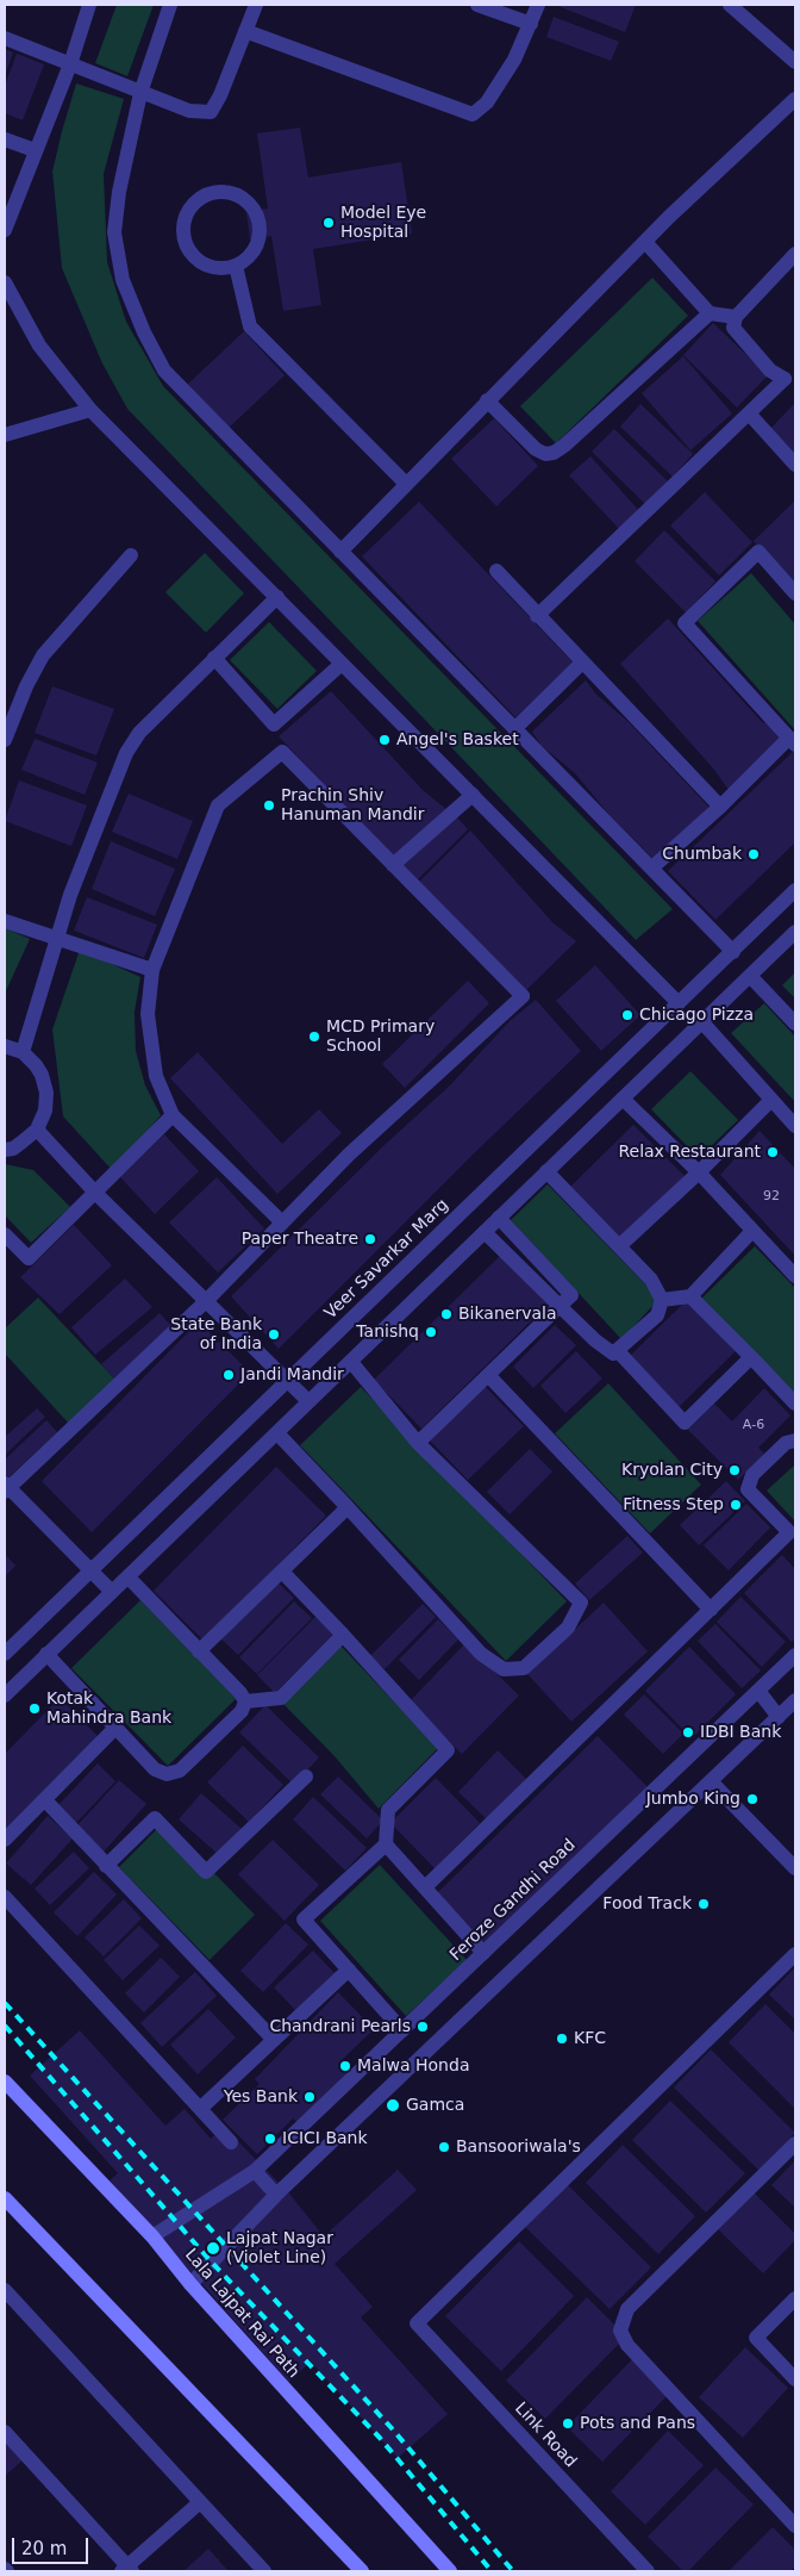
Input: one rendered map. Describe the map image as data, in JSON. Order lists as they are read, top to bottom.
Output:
{
  "streets": {
    "main road": ["Lala Lajpat Rai Path"],
    "street": ["Veer Savarkar Marg", "Feroze Gandhi Road", "Link Road"]
  },
  "crossings": [
    ["Feroze Gandhi Road", "Lala Lajpat Rai Path"]
  ],
  "places": [
    "Model Eye Hospital",
    "Angel's Basket",
    "Prachin Shiv Hanuman Mandir",
    "Chumbak",
    "Chicago Pizza",
    "MCD Primary School",
    "Relax Restaurant",
    "Paper Theatre",
    "Bikanervala",
    "Tanishq",
    "State Bank of India",
    "Jandi Mandir",
    "Kryolan City",
    "Fitness Step",
    "Kotak Mahindra Bank",
    "IDBI Bank",
    "Jumbo King",
    "Food Track",
    "Chandrani Pearls",
    "KFC",
    "Malwa Honda",
    "Yes Bank",
    "Gamca",
    "ICICI Bank",
    "Bansooriwala's",
    "Lajpat Nagar (Violet Line)",
    "Pots and Pans"
  ],
  "house_numbers": ["92", "A-6"],
  "scale_bar": "20 m"
}
